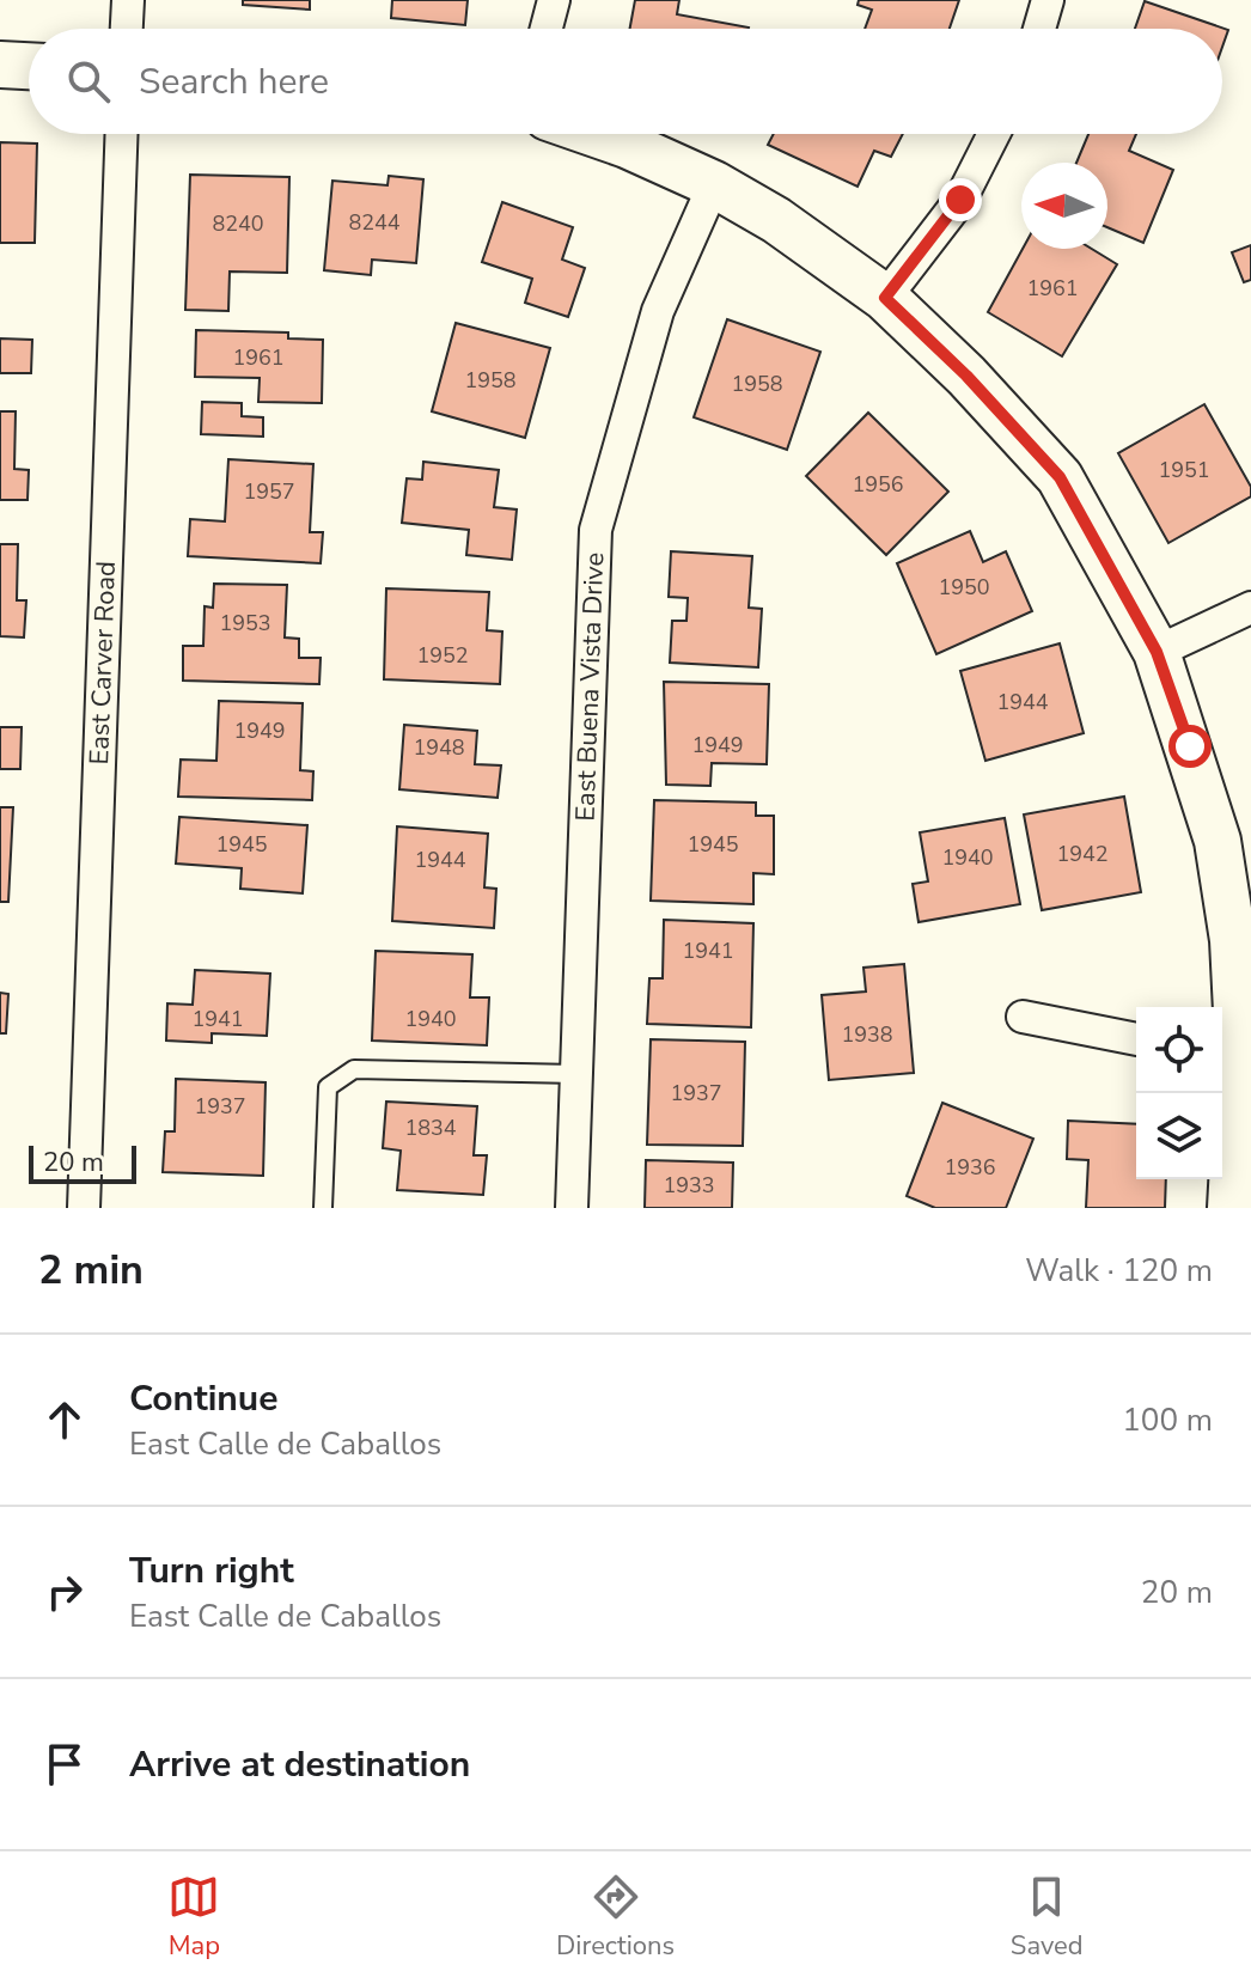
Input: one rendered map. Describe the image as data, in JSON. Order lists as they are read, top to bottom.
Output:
{
  "streets": {
    "street": ["East Carver Road", "East Buena Vista Drive"]
  },
  "house_numbers": [
    "8244",
    "8240",
    "1961",
    "1961",
    "1958",
    "1958",
    "1951",
    "1956",
    "1957",
    "1950",
    "1953",
    "1952",
    "1944",
    "1949",
    "1949",
    "1948",
    "1945",
    "1945",
    "1942",
    "1940",
    "1944",
    "1941",
    "1941",
    "1940",
    "1938",
    "1937",
    "1937",
    "1834",
    "1936",
    "1933"
  ],
  "scale_bar": "20 m",
  "north": "left",
  "page": {
    "search": "Search here",
    "scale": "20 m",
    "heading": ["2 min", "Walk · 120 m"],
    "list": [
      ["Continue", "East Calle de Caballos", "100 m"],
      ["Turn right", "East Calle de Caballos", "20 m"],
      "Arrive at destination"
    ],
    "nav": ["Map", "Directions", "Saved"]
  }
}
